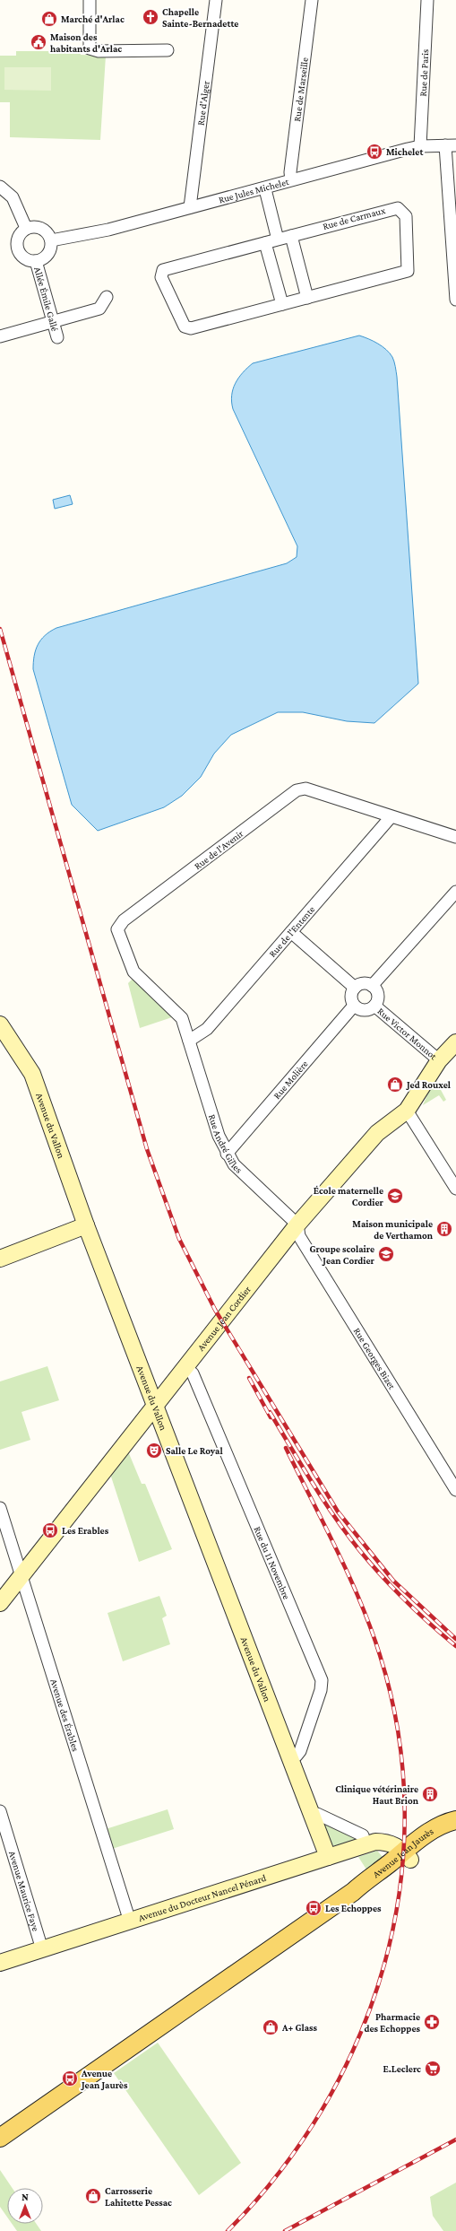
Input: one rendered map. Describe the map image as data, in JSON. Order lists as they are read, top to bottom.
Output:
{
  "streets": {
    "main road": ["Avenue Jean Jaurès"],
    "street": [
      "Rue de Paris",
      "Rue de Marseille",
      "Rue d'Alger",
      "Rue Jules Michelet",
      "Rue de Carmaux",
      "Allée Émile Gallé",
      "Rue de l'Avenir",
      "Rue de l'Entente",
      "Rue Victor Monnot",
      "Rue Molière",
      "Avenue du Vallon",
      "Rue André Gilles",
      "Avenue Jean Cordier",
      "Rue Georges Bizet",
      "Rue du 11 Novembre",
      "Avenue des Érables",
      "Avenue Maurice Faye",
      "Avenue du Docteur Nancel Pénard"
    ]
  },
  "crossings": [
    ["Rue de Paris", "Rue Jules Michelet"],
    ["Rue de Marseille", "Rue Jules Michelet"],
    ["Rue d'Alger", "Rue Jules Michelet"],
    ["Rue Jules Michelet", "Allée Émile Gallé"],
    ["Rue de l'Avenir", "Rue de l'Entente"],
    ["Rue de l'Avenir", "Rue André Gilles"],
    ["Rue de l'Entente", "Rue André Gilles"],
    ["Rue Victor Monnot", "Rue Molière"],
    ["Rue Victor Monnot", "Avenue Jean Cordier"],
    ["Rue Molière", "Rue André Gilles"],
    ["Avenue du Vallon", "Avenue Jean Cordier"],
    ["Avenue du Vallon", "Rue du 11 Novembre"],
    ["Avenue du Vallon", "Avenue du Docteur Nancel Pénard"],
    ["Rue André Gilles", "Avenue Jean Cordier"],
    ["Rue André Gilles", "Rue Georges Bizet"],
    ["Avenue Jean Cordier", "Rue Georges Bizet"],
    ["Avenue Jean Cordier", "Rue du 11 Novembre"],
    ["Avenue Jean Cordier", "Avenue des Érables"],
    ["Avenue des Érables", "Avenue du Docteur Nancel Pénard"],
    ["Avenue Jean Jaurès", "Avenue du Docteur Nancel Pénard"],
    ["Avenue Maurice Faye", "Avenue du Docteur Nancel Pénard"]
  ],
  "places": {
    "church": ["Chapelle Sainte-Bernadette"],
    "shop": [
      "Marché d'Arlac",
      "Jed Rouxel",
      "A+ Glass",
      "Carrosserie Lahitette Pessac"
    ],
    "public building": ["Maison des habitants d'Arlac"],
    "bus stop": [
      "Michelet",
      "Les Erables",
      "Les Echoppes",
      "Avenue Jean Jaurès"
    ],
    "school or university": ["École maternelle Cordier", "Groupe scolaire Jean Cordier"],
    "building": ["Maison municipale de Verthamon", "Clinique vétérinaire Haut Brion"],
    "theatre": ["Salle Le Royal"],
    "pharmacy": ["Pharmacie des Echoppes"],
    "supermarket": ["E.Leclerc"]
  },
  "north": "top"
}
